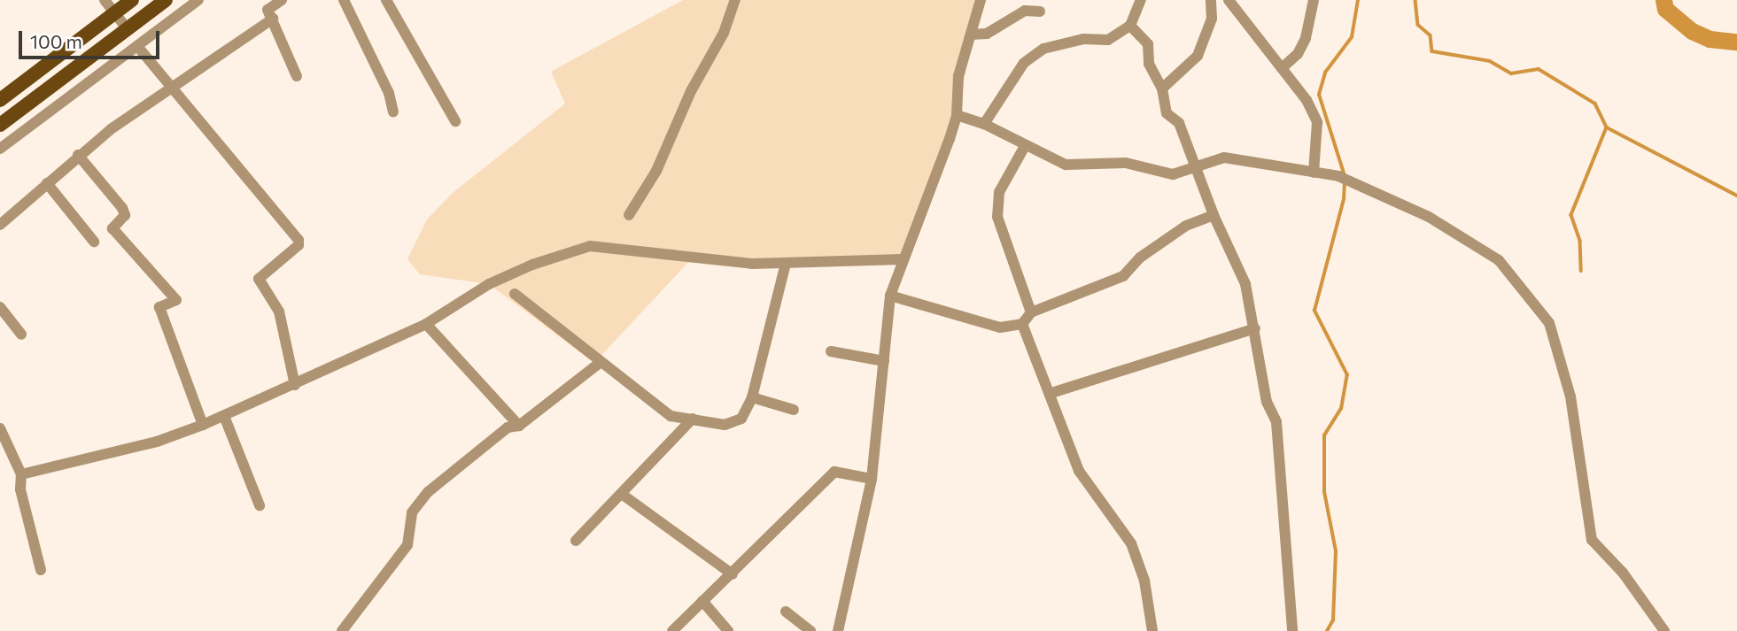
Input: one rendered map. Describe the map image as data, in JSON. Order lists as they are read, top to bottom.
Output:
{
  "scale_bar": "100 m"
}
